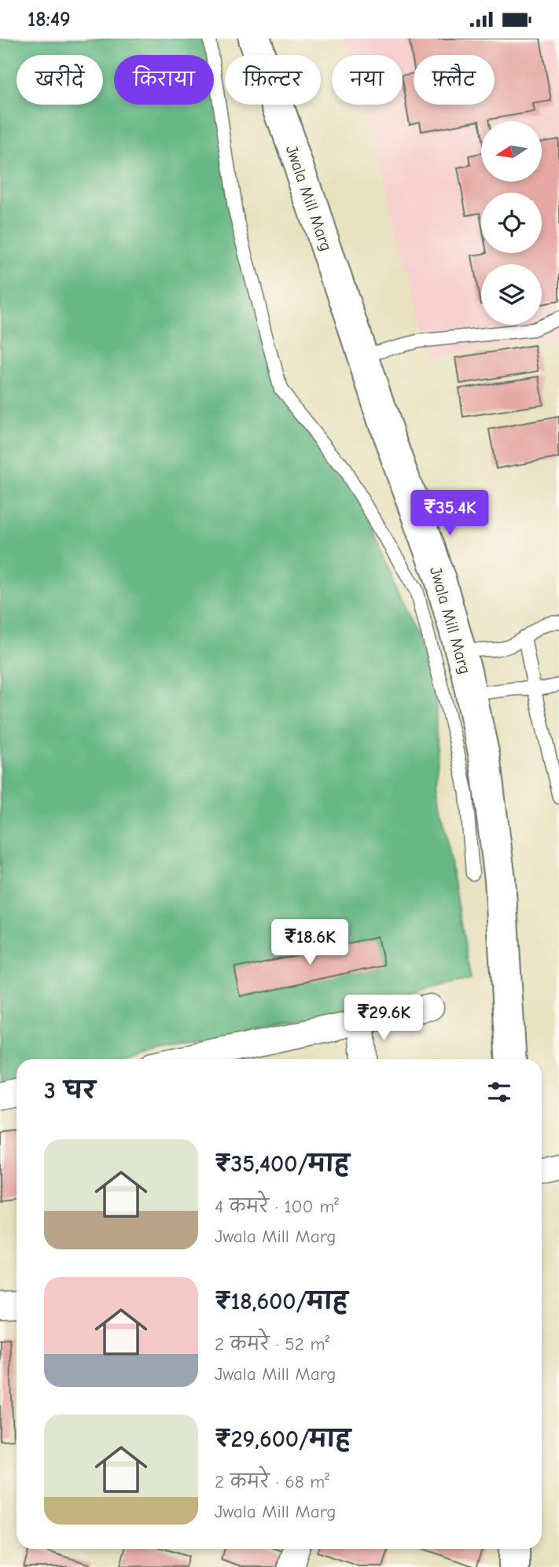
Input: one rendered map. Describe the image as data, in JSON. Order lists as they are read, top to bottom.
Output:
{
  "streets": {
    "street": ["Jwala Mill Marg"]
  },
  "north": "left",
  "page": {
    "status": "18:49",
    "chip": [
      "खरीदें",
      "किराया",
      "फ़िल्टर",
      "नया",
      "फ़्लैट"
    ],
    "price": ["₹35.4K", "₹18.6K", "₹29.6K"],
    "heading": "3 घर",
    "list": [
      {
        "name": "₹35,400/माह",
        "note": "4 कमरे · 100 m² · Jwala Mill Marg"
      },
      {
        "name": "₹18,600/माह",
        "note": "2 कमरे · 52 m² · Jwala Mill Marg"
      },
      {
        "name": "₹29,600/माह",
        "note": "2 कमरे · 68 m² · Jwala Mill Marg"
      }
    ]
  }
}
